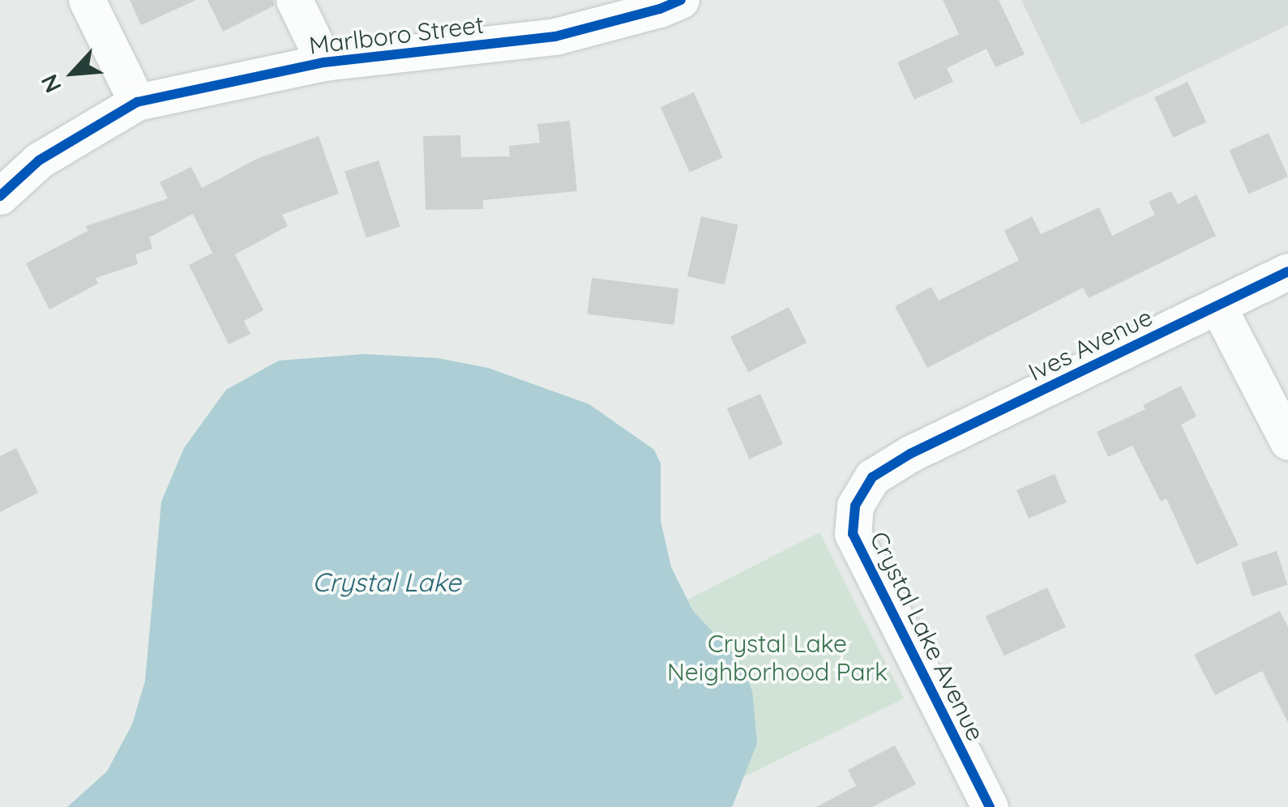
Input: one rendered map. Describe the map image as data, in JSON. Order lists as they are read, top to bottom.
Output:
{
  "streets": {
    "street": ["Marlboro Street", "Ives Avenue", "Crystal Lake Avenue"]
  },
  "crossings": [
    ["Ives Avenue", "Crystal Lake Avenue"]
  ],
  "water": ["Crystal Lake"],
  "parks": ["Crystal Lake Neighborhood Park"],
  "north": "bottom left"
}
